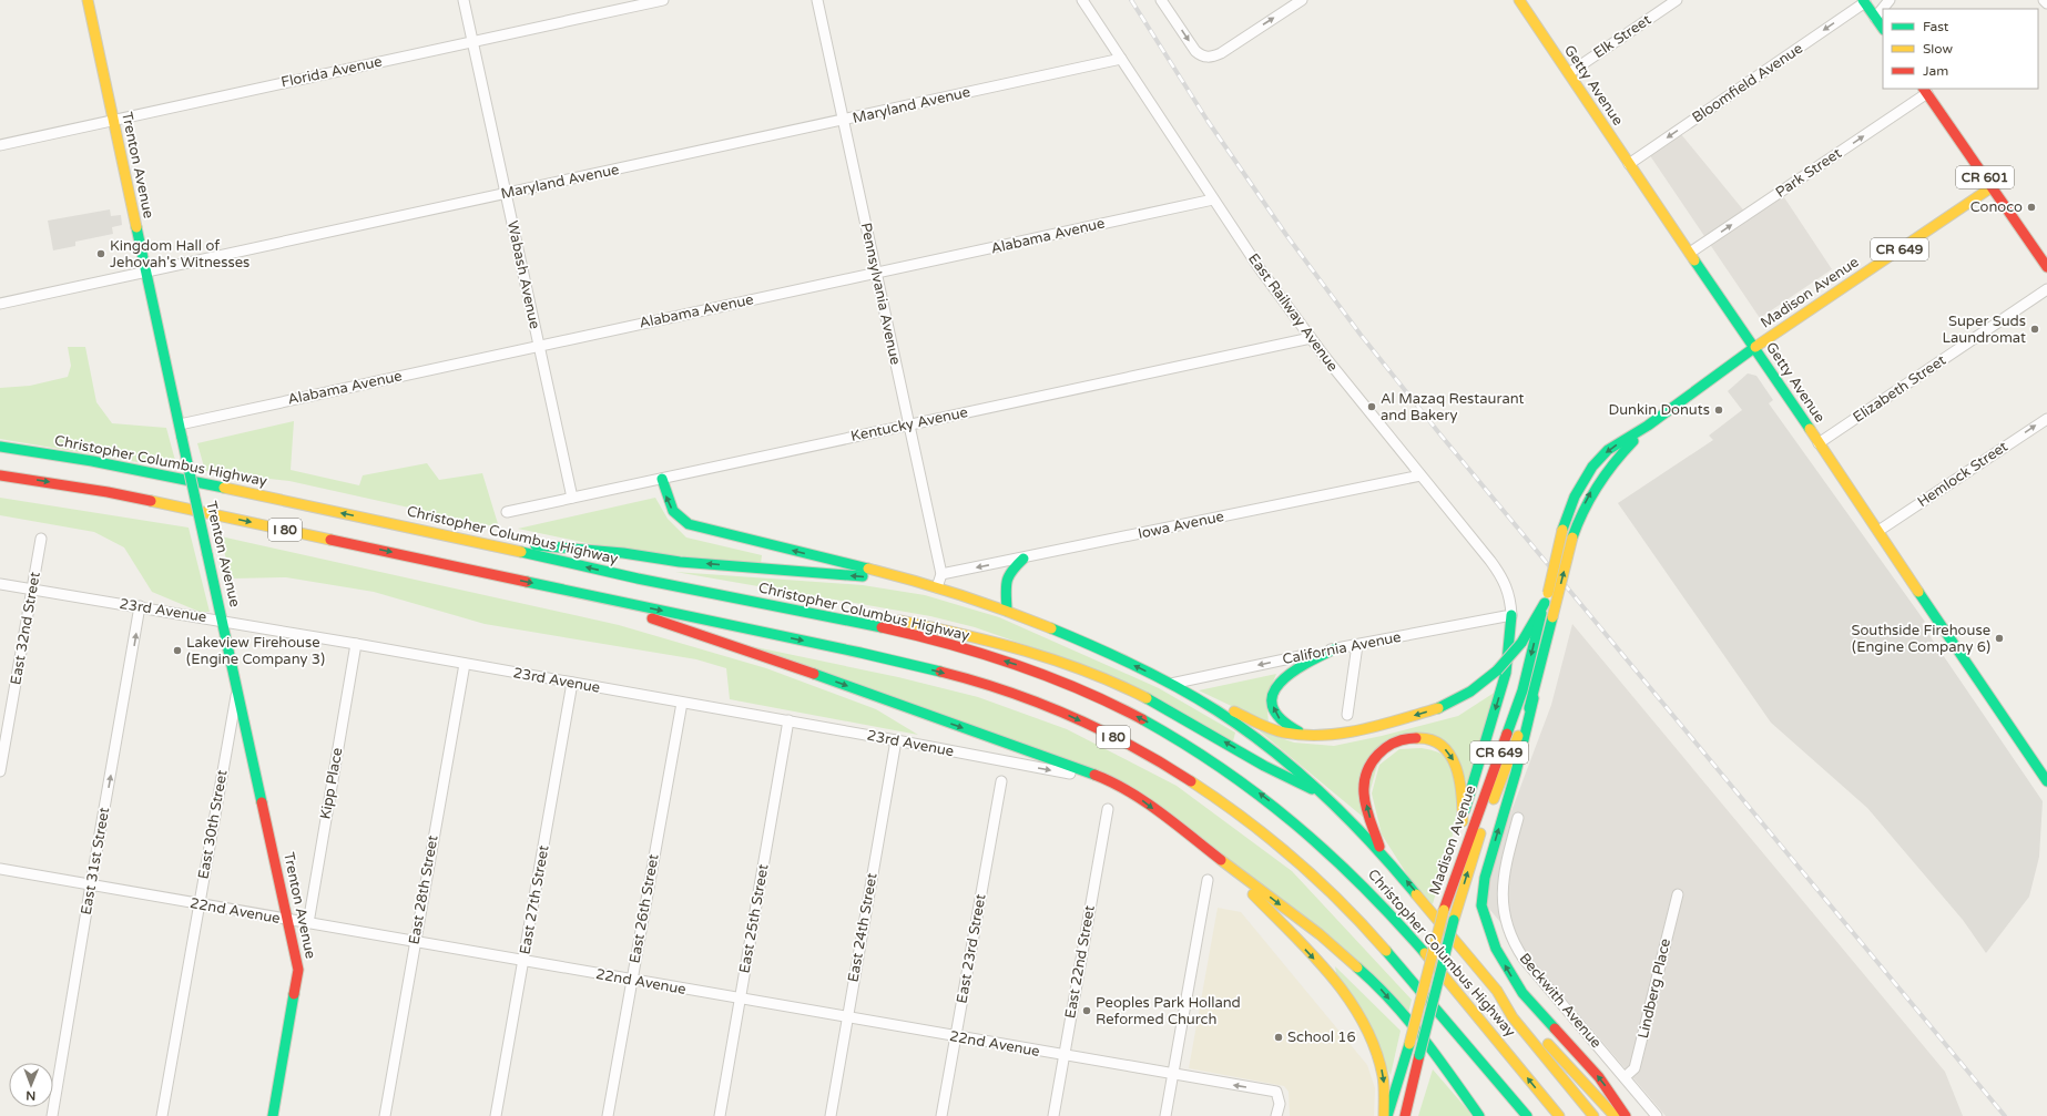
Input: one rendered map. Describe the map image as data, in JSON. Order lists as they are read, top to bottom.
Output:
{
  "streets": {
    "main road": [
      "Getty Avenue",
      "Trenton Avenue",
      "CR 601",
      "CR 649",
      "Madison Avenue",
      "Christopher Columbus Highway",
      "I 80"
    ],
    "street": [
      "Elk Street",
      "Florida Avenue",
      "Bloomfield Avenue",
      "Maryland Avenue",
      "Park Street",
      "Alabama Avenue",
      "Wabash Avenue",
      "Pennsylvania Avenue",
      "East Railway Avenue",
      "Elizabeth Street",
      "Kentucky Avenue",
      "Hemlock Street",
      "Iowa Avenue",
      "23rd Avenue",
      "East 32nd Street",
      "California Avenue",
      "Kipp Place",
      "East 30th Street",
      "East 31st Street",
      "East 28th Street",
      "East 27th Street",
      "East 26th Street",
      "22nd Avenue",
      "East 25th Street",
      "East 24th Street",
      "East 23rd Street",
      "East 22nd Street",
      "Lindberg Place",
      "Beckwith Avenue"
    ]
  },
  "crossings": [
    ["Elk Street", "Getty Avenue"],
    ["Florida Avenue", "Trenton Avenue"],
    ["Florida Avenue", "Wabash Avenue"],
    ["Bloomfield Avenue", "Getty Avenue"],
    ["Getty Avenue", "Park Street"],
    ["Getty Avenue", "Madison Avenue"],
    ["Getty Avenue", "Elizabeth Street"],
    ["Getty Avenue", "Hemlock Street"],
    ["Maryland Avenue", "Trenton Avenue"],
    ["Maryland Avenue", "Wabash Avenue"],
    ["Maryland Avenue", "Pennsylvania Avenue"],
    ["Maryland Avenue", "East Railway Avenue"],
    ["Trenton Avenue", "Alabama Avenue"],
    ["Trenton Avenue", "23rd Avenue"],
    ["Trenton Avenue", "East 30th Street"],
    ["Trenton Avenue", "22nd Avenue"],
    ["Park Street", "CR 601"],
    ["CR 601", "Madison Avenue"],
    ["Alabama Avenue", "Wabash Avenue"],
    ["Alabama Avenue", "Pennsylvania Avenue"],
    ["Alabama Avenue", "East Railway Avenue"],
    ["Wabash Avenue", "Kentucky Avenue"],
    ["Pennsylvania Avenue", "Kentucky Avenue"],
    ["Pennsylvania Avenue", "Iowa Avenue"],
    ["East Railway Avenue", "Kentucky Avenue"],
    ["East Railway Avenue", "Iowa Avenue"],
    ["East Railway Avenue", "California Avenue"],
    ["23rd Avenue", "East 32nd Street"],
    ["23rd Avenue", "Kipp Place"],
    ["23rd Avenue", "East 31st Street"],
    ["23rd Avenue", "East 28th Street"],
    ["23rd Avenue", "East 27th Street"],
    ["23rd Avenue", "East 26th Street"],
    ["23rd Avenue", "East 25th Street"],
    ["23rd Avenue", "East 24th Street"],
    ["Kipp Place", "22nd Avenue"],
    ["East 30th Street", "22nd Avenue"],
    ["East 31st Street", "22nd Avenue"],
    ["East 28th Street", "22nd Avenue"],
    ["East 27th Street", "22nd Avenue"],
    ["East 26th Street", "22nd Avenue"],
    ["22nd Avenue", "East 25th Street"],
    ["22nd Avenue", "East 24th Street"],
    ["22nd Avenue", "East 23rd Street"],
    ["22nd Avenue", "East 22nd Street"],
    ["Lindberg Place", "Beckwith Avenue"]
  ],
  "one_way": [
    "Bloomfield Avenue",
    "Park Street",
    "Hemlock Street",
    "California Avenue",
    "East 31st Street"
  ],
  "places": [
    "Conoco",
    "Kingdom Hall of Jehovah's Witnesses",
    "Super Suds Laundromat",
    "Al Mazaq Restaurant and Bakery",
    "Dunkin Donuts",
    "Southside Firehouse (Engine Company 6)",
    "Lakeview Firehouse (Engine Company 3)",
    "Peoples Park Holland Reformed Church",
    "School 16"
  ],
  "legend": ["Fast", "Slow", "Jam"],
  "north": "bottom"
}
